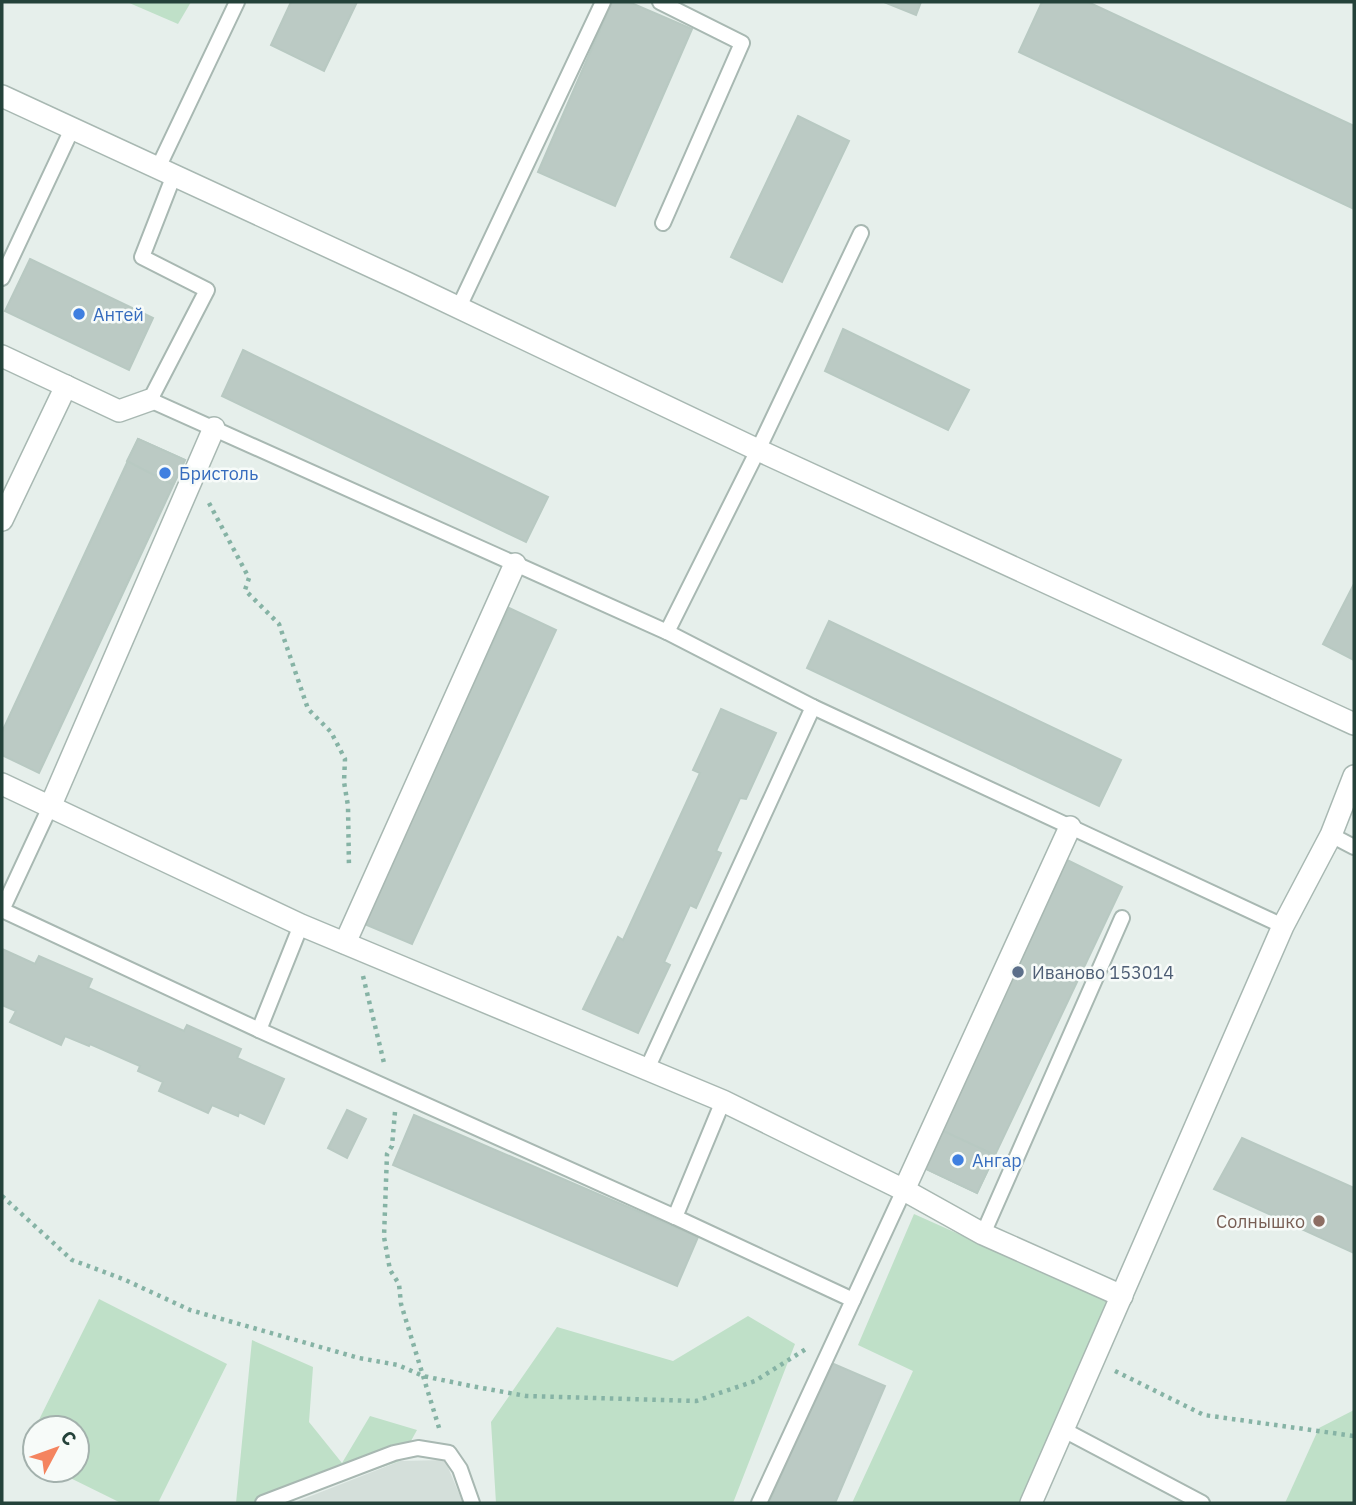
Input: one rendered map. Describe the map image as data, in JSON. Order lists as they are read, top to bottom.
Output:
{
  "places": [
    "Антей",
    "Бристоль",
    "Иваново 153014",
    "Ангар",
    "Солнышко"
  ],
  "north": "top right"
}
